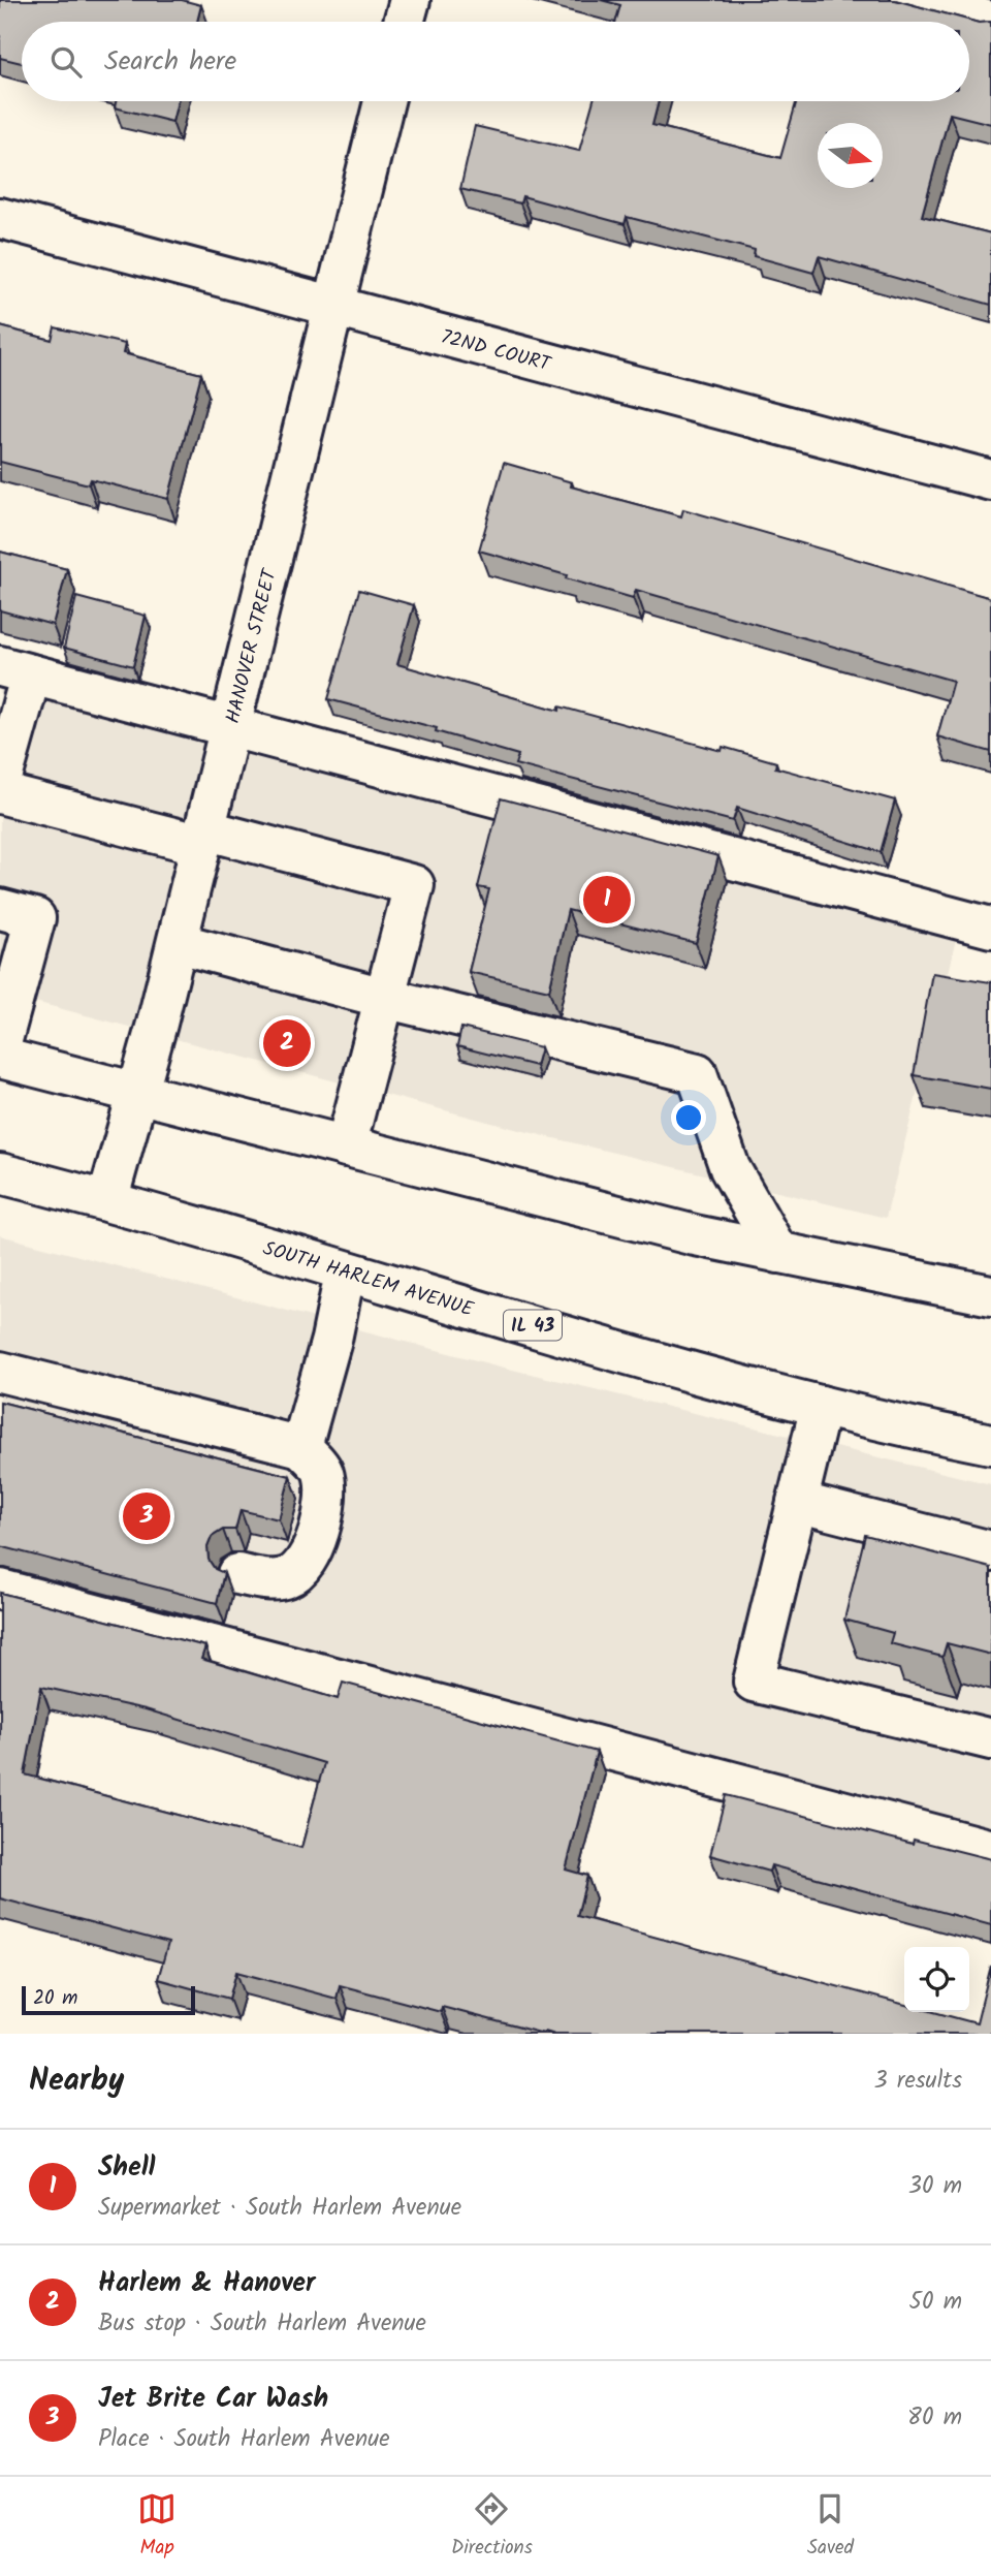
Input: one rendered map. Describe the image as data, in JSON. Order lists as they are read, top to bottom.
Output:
{
  "streets": {
    "street": [
      "72ND COURT",
      "HANOVER STREET",
      "SOUTH HARLEM AVENUE",
      "IL 43"
    ]
  },
  "crossings": [
    ["72ND COURT", "HANOVER STREET"],
    ["HANOVER STREET", "SOUTH HARLEM AVENUE"]
  ],
  "scale_bar": "20 m",
  "north": "right",
  "page": {
    "search": "Search here",
    "pins": ["1", "2", "3"],
    "scale": "20 m",
    "heading": ["Nearby", "3 results"],
    "list": [
      {
        "mark": "1",
        "name": "Shell",
        "note": "Supermarket · South Harlem Avenue",
        "value": "30 m"
      },
      {
        "mark": "2",
        "name": "Harlem & Hanover",
        "note": "Bus stop · South Harlem Avenue",
        "value": "50 m"
      },
      {
        "mark": "3",
        "name": "Jet Brite Car Wash",
        "note": "Place · South Harlem Avenue",
        "value": "80 m"
      }
    ],
    "nav": ["Map", "Directions", "Saved"]
  }
}
